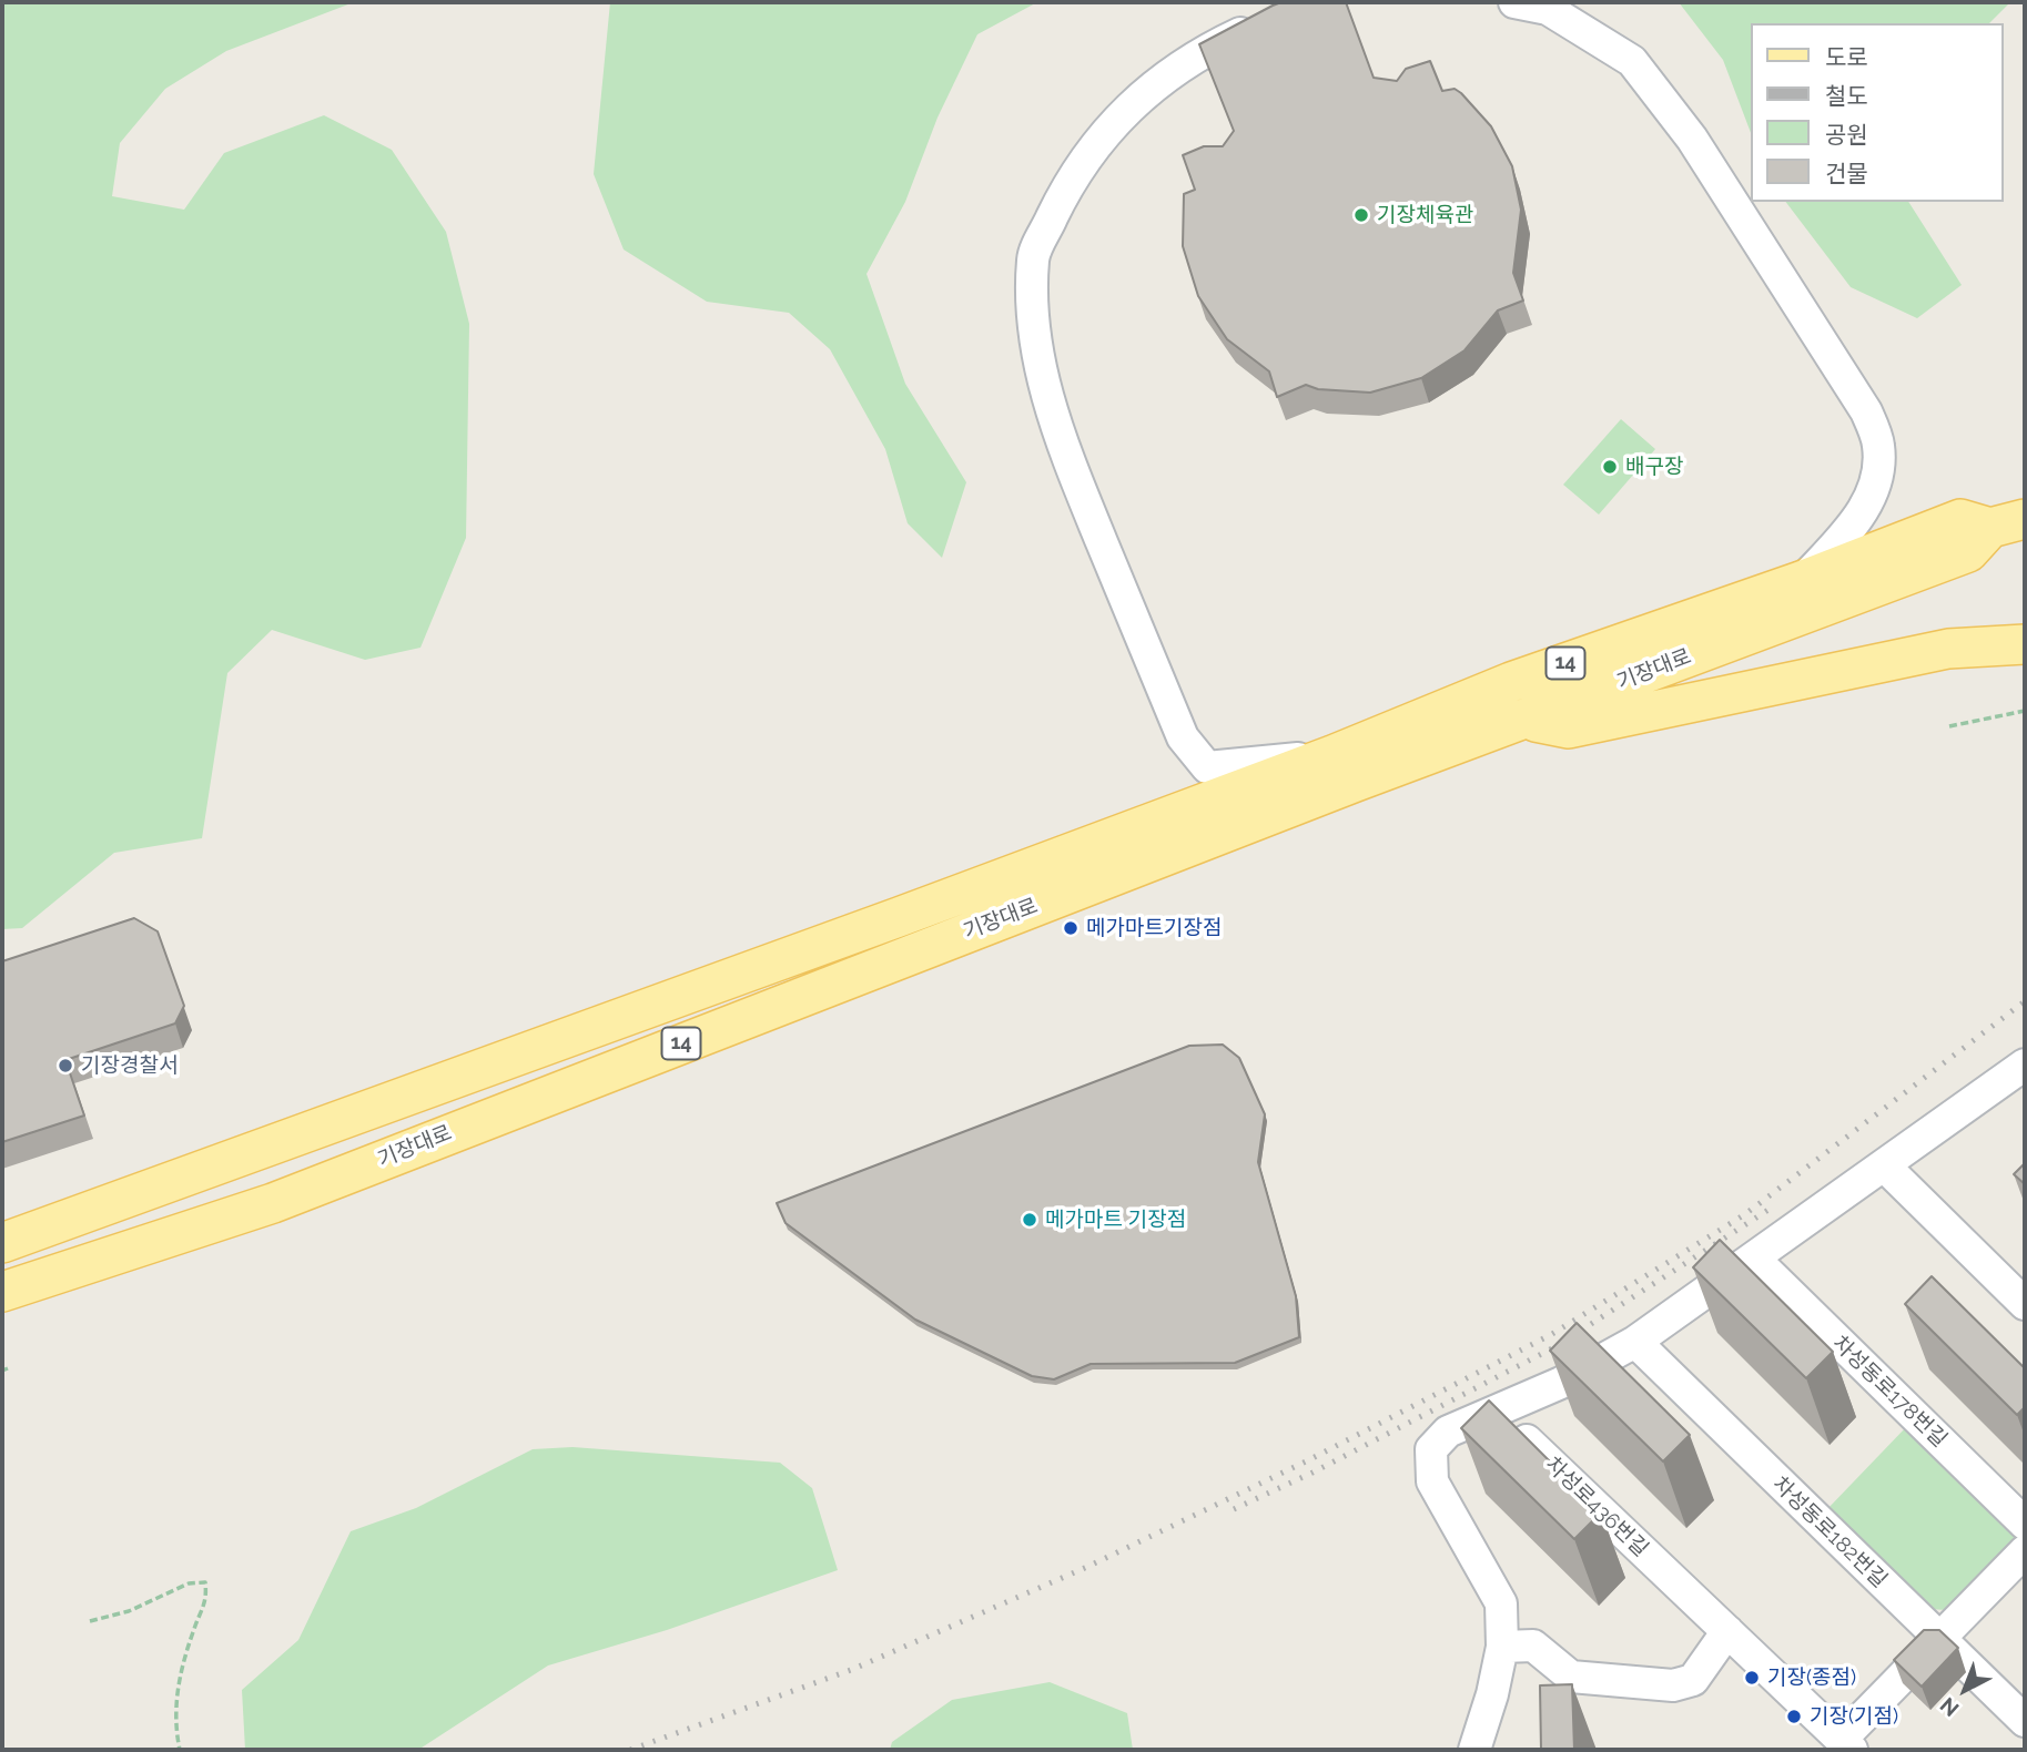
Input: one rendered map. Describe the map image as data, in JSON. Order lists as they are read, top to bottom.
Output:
{
  "streets": {
    "main road": ["14", "기장대로"],
    "street": ["차성동로178번길", "차성로436번길", "차성동로182번길"]
  },
  "places": [
    "기장체육관",
    "배구장",
    "메가마트기장점",
    "기장경찰서",
    "메가마트 기장점",
    "기장(종점)",
    "기장(기점)"
  ],
  "legend": [
    "도로",
    "철도",
    "공원",
    "건물"
  ],
  "north": "bottom left"
}
